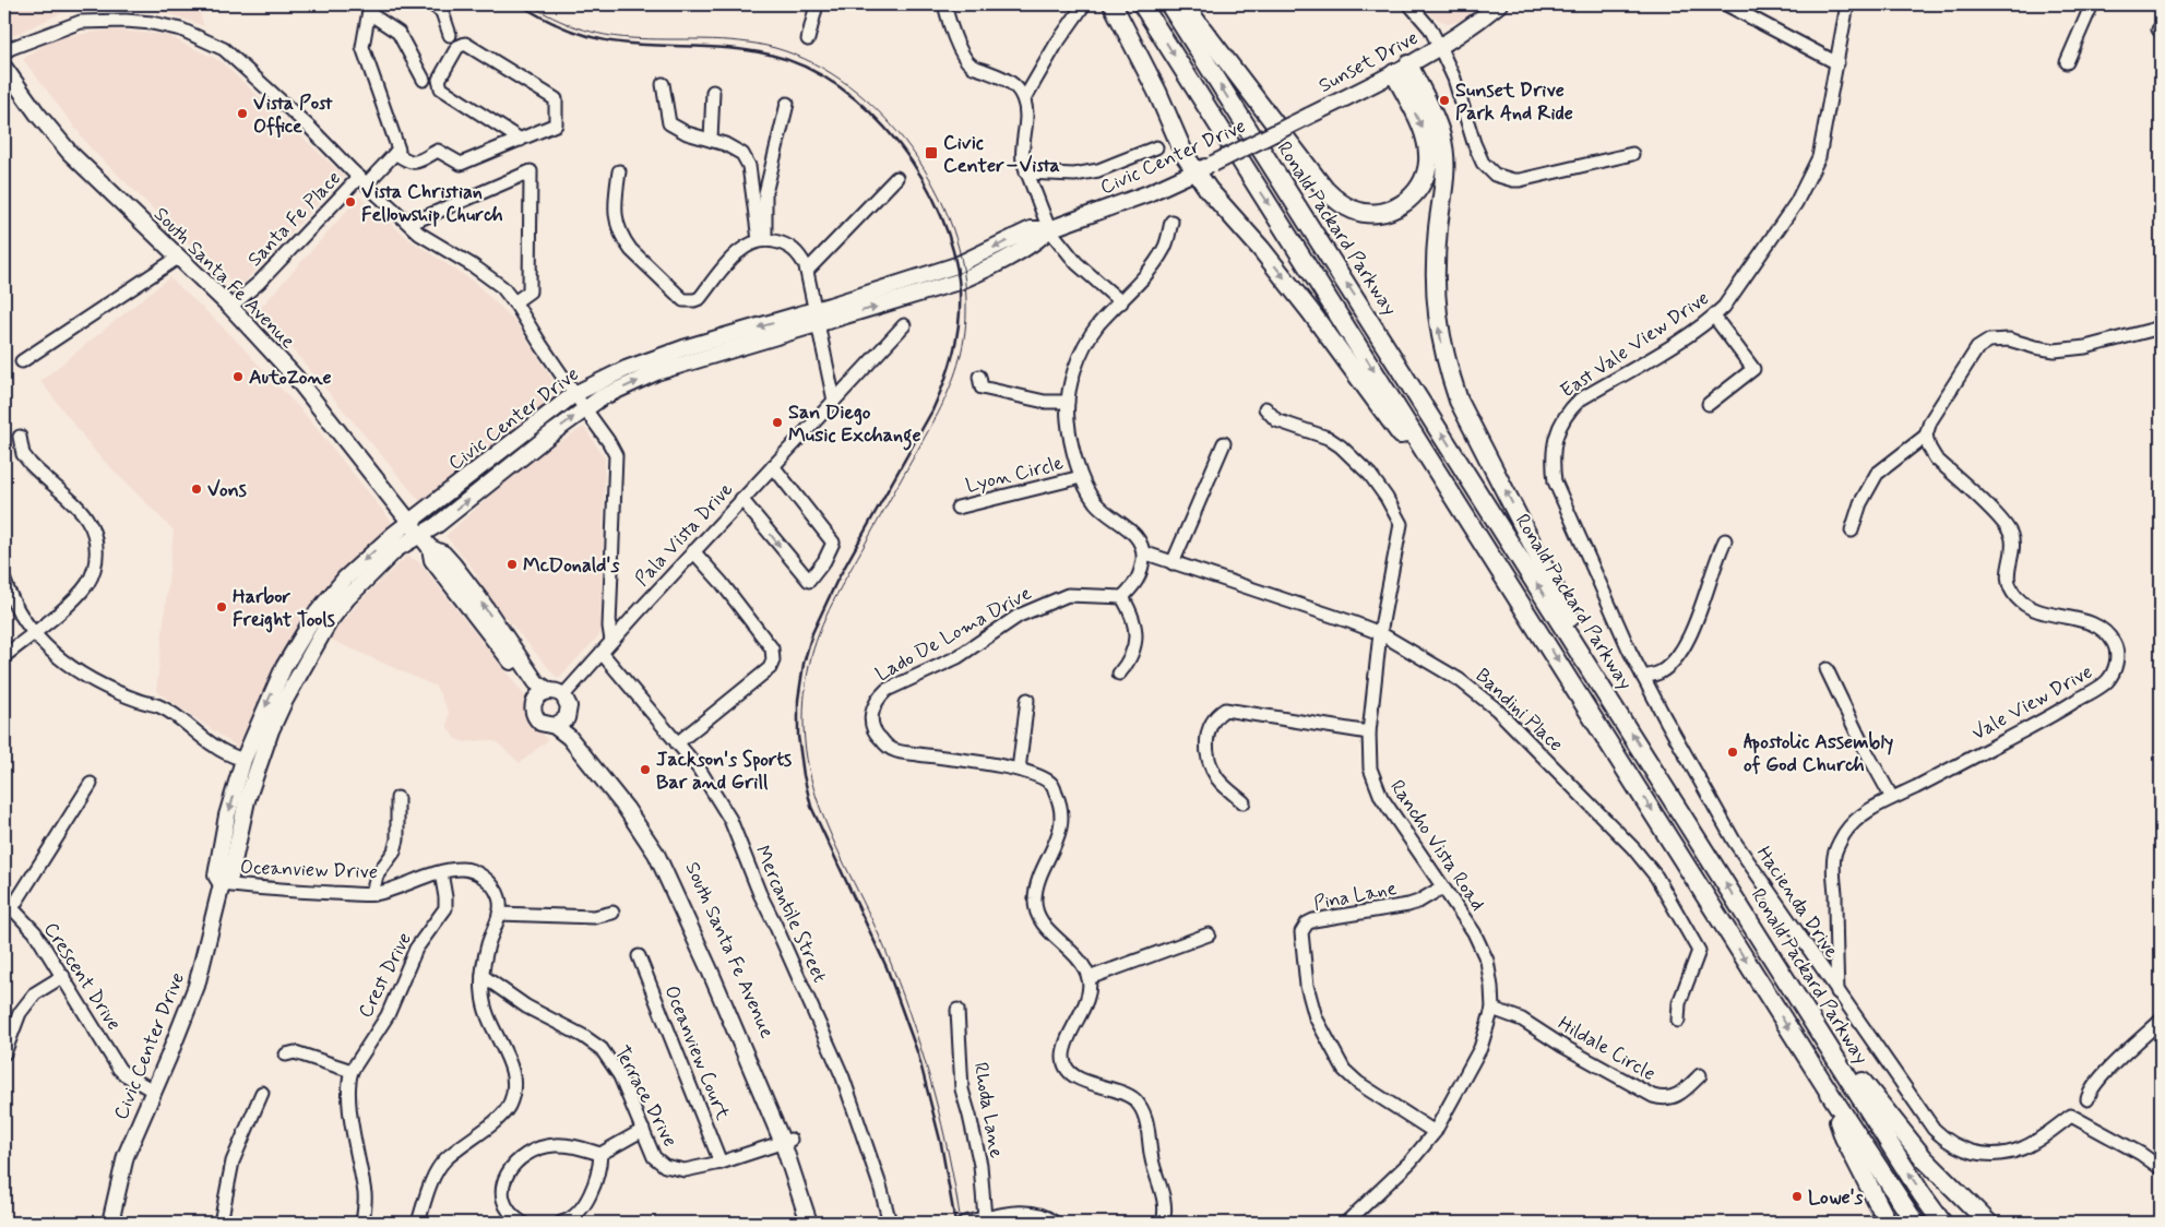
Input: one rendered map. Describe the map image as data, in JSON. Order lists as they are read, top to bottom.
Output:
{
  "streets": {
    "highway": ["Ronald Packard Parkway"],
    "main road": ["Sunset Drive", "Civic Center Drive", "South Santa Fe Avenue"],
    "street": [
      "Santa Fe Place",
      "East Vale View Drive",
      "Lyon Circle",
      "Pala Vista Drive",
      "Lado De Loma Drive",
      "Vale View Drive",
      "Bandini Place",
      "Rancho Vista Road",
      "Oceanview Drive",
      "Pina Lane",
      "Hacienda Drive",
      "Mercantile Street",
      "Crest Drive",
      "Crescent Drive",
      "Hildale Circle",
      "Oceanview Court",
      "Terrace Drive",
      "Rhoda Lane"
    ]
  },
  "crossings": [
    ["Sunset Drive", "Civic Center Drive"],
    ["Civic Center Drive", "South Santa Fe Avenue"],
    ["Civic Center Drive", "Oceanview Drive"],
    ["Civic Center Drive", "Crescent Drive"],
    ["Santa Fe Place", "South Santa Fe Avenue"],
    ["South Santa Fe Avenue", "Pala Vista Drive"],
    ["South Santa Fe Avenue", "Terrace Drive"],
    ["East Vale View Drive", "Hacienda Drive"],
    ["Pala Vista Drive", "Mercantile Street"],
    ["Vale View Drive", "Hacienda Drive"],
    ["Bandini Place", "Rancho Vista Road"],
    ["Rancho Vista Road", "Pina Lane"],
    ["Rancho Vista Road", "Hildale Circle"],
    ["Oceanview Drive", "Crest Drive"],
    ["Oceanview Drive", "Terrace Drive"],
    ["Oceanview Court", "Terrace Drive"]
  ],
  "places": {
    "other": [
      "Sunset Drive Park And Ride",
      "Vista Post Office",
      "Vista Christian Fellowship Church",
      "AutoZone",
      "San Diego Music Exchange",
      "Vons",
      "McDonald's",
      "Harbor Freight Tools",
      "Apostolic Assembly of God Church",
      "Jackson's Sports Bar and Grill",
      "Lowe's"
    ],
    "transit": ["Civic Center–Vista"]
  }
}
